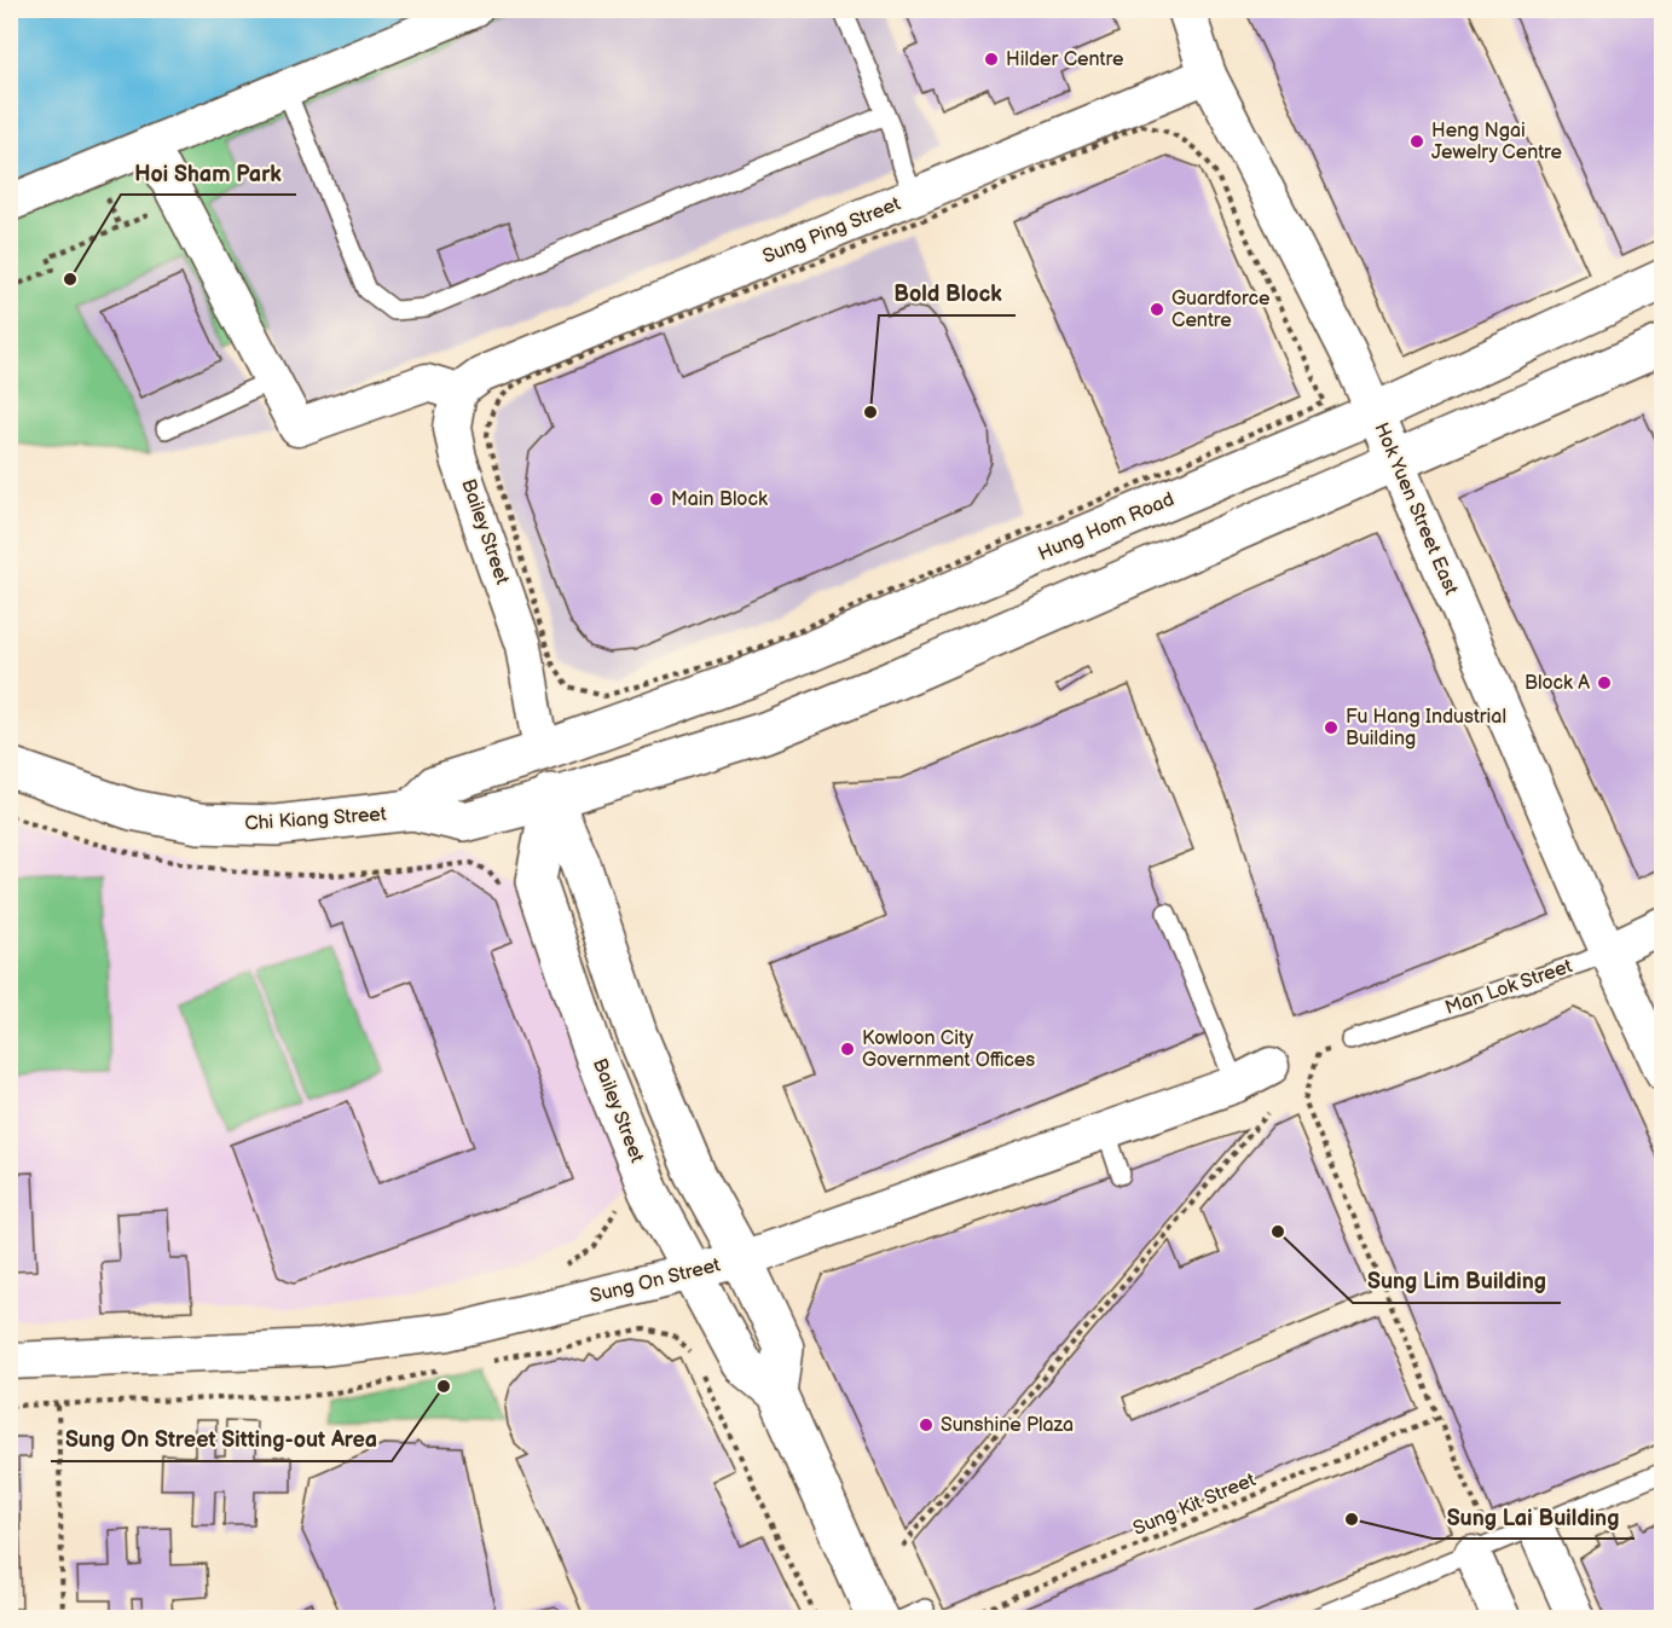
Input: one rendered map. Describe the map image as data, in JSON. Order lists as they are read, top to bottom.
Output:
{
  "streets": {
    "main road": ["Hung Hom Road", "Bailey Street", "Chi Kiang Street"],
    "street": [
      "Sung Ping Street",
      "Hok Yuen Street East",
      "Man Lok Street",
      "Sung On Street"
    ],
    "path": ["Sung Kit Street"]
  },
  "crossings": [
    ["Sung Ping Street", "Hok Yuen Street East"],
    ["Sung Ping Street", "Bailey Street"],
    ["Hok Yuen Street East", "Hung Hom Road"],
    ["Hok Yuen Street East", "Man Lok Street"],
    ["Hung Hom Road", "Bailey Street"],
    ["Hung Hom Road", "Chi Kiang Street"],
    ["Bailey Street", "Chi Kiang Street"],
    ["Bailey Street", "Sung On Street"]
  ],
  "places": [
    "Hilder Centre",
    "Heng Ngai Jewelry Centre",
    "Hoi Sham Park",
    "Guardforce Centre",
    "Bold Block",
    "Main Block",
    "Block A",
    "Fu Hang Industrial Building",
    "Kowloon City Government Offices",
    "Sung Lim Building",
    "Sung On Street Sitting-out Area",
    "Sunshine Plaza",
    "Sung Lai Building"
  ]
}
